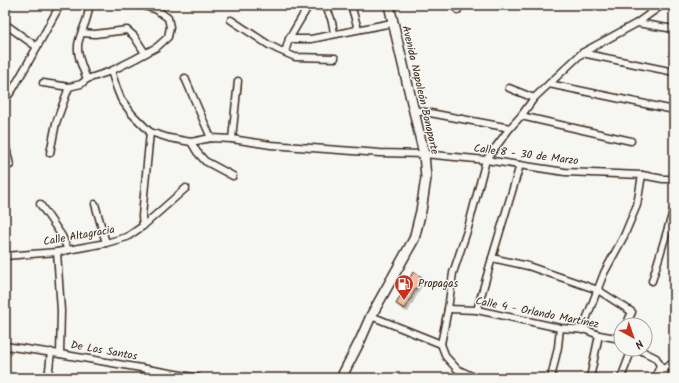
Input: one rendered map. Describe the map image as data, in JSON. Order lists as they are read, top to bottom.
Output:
{
  "streets": {
    "main road": ["Avenida Napoleón Bonaparte"],
    "street": [
      "Calle 8 - 30 de Marzo",
      "Calle Altagracia",
      "Calle 4 - Orlando Martínez",
      "De Los Santos"
    ]
  },
  "crossings": [
    ["Avenida Napoleón Bonaparte", "Calle 8 - 30 de Marzo"]
  ],
  "places": {
    "fuel station": ["Propagas"]
  },
  "north": "bottom right"
}
